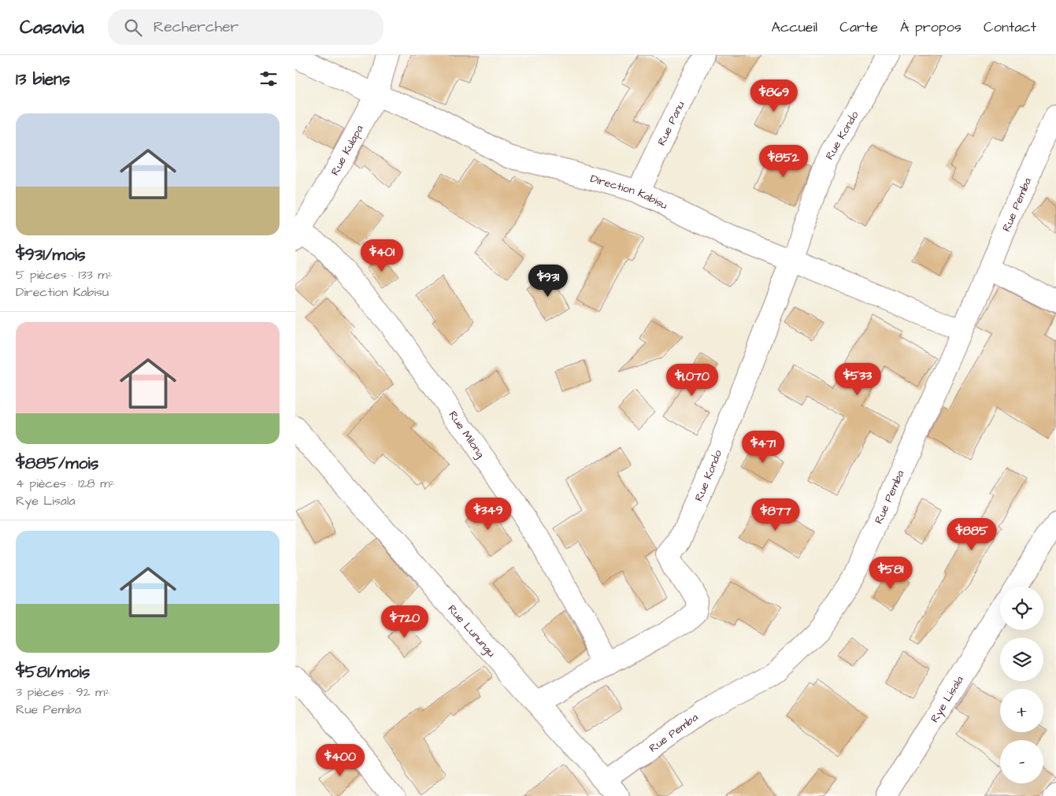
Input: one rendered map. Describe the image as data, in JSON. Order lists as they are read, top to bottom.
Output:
{
  "streets": {
    "street": [
      "Rue Panu",
      "Rue Kondo",
      "Rue Kulapa",
      "Direction Kabisu",
      "Rue Pemba",
      "Rue Milong",
      "Rue Lunungu",
      "Rye Lisala"
    ]
  },
  "crossings": [
    ["Rue Panu", "Direction Kabisu"],
    ["Rue Kondo", "Direction Kabisu"],
    ["Rue Kondo", "Rue Milong"],
    ["Rue Kondo", "Rue Lunungu"],
    ["Rue Kulapa", "Direction Kabisu"],
    ["Rue Kulapa", "Rue Milong"],
    ["Direction Kabisu", "Rue Pemba"],
    ["Rue Pemba", "Rue Lunungu"]
  ],
  "page": {
    "header": "Casavia",
    "search": "Rechercher",
    "nav": [
      "Accueil",
      "Carte",
      "À propos",
      "Contact"
    ],
    "heading": "13 biens",
    "price": [
      "$869",
      "$852",
      "$401",
      "$931",
      "$533",
      "$1,070",
      "$471",
      "$349",
      "$877",
      "$885",
      "$581",
      "$720",
      "$400"
    ],
    "list": [
      {
        "name": "$931/mois",
        "note": "5 pièces · 133 m² · Direction Kabisu"
      },
      {
        "name": "$885/mois",
        "note": "4 pièces · 128 m² · Rye Lisala"
      },
      {
        "name": "$581/mois",
        "note": "3 pièces · 92 m² · Rue Pemba"
      }
    ],
    "map_buttons": ["+", "−"]
  }
}
